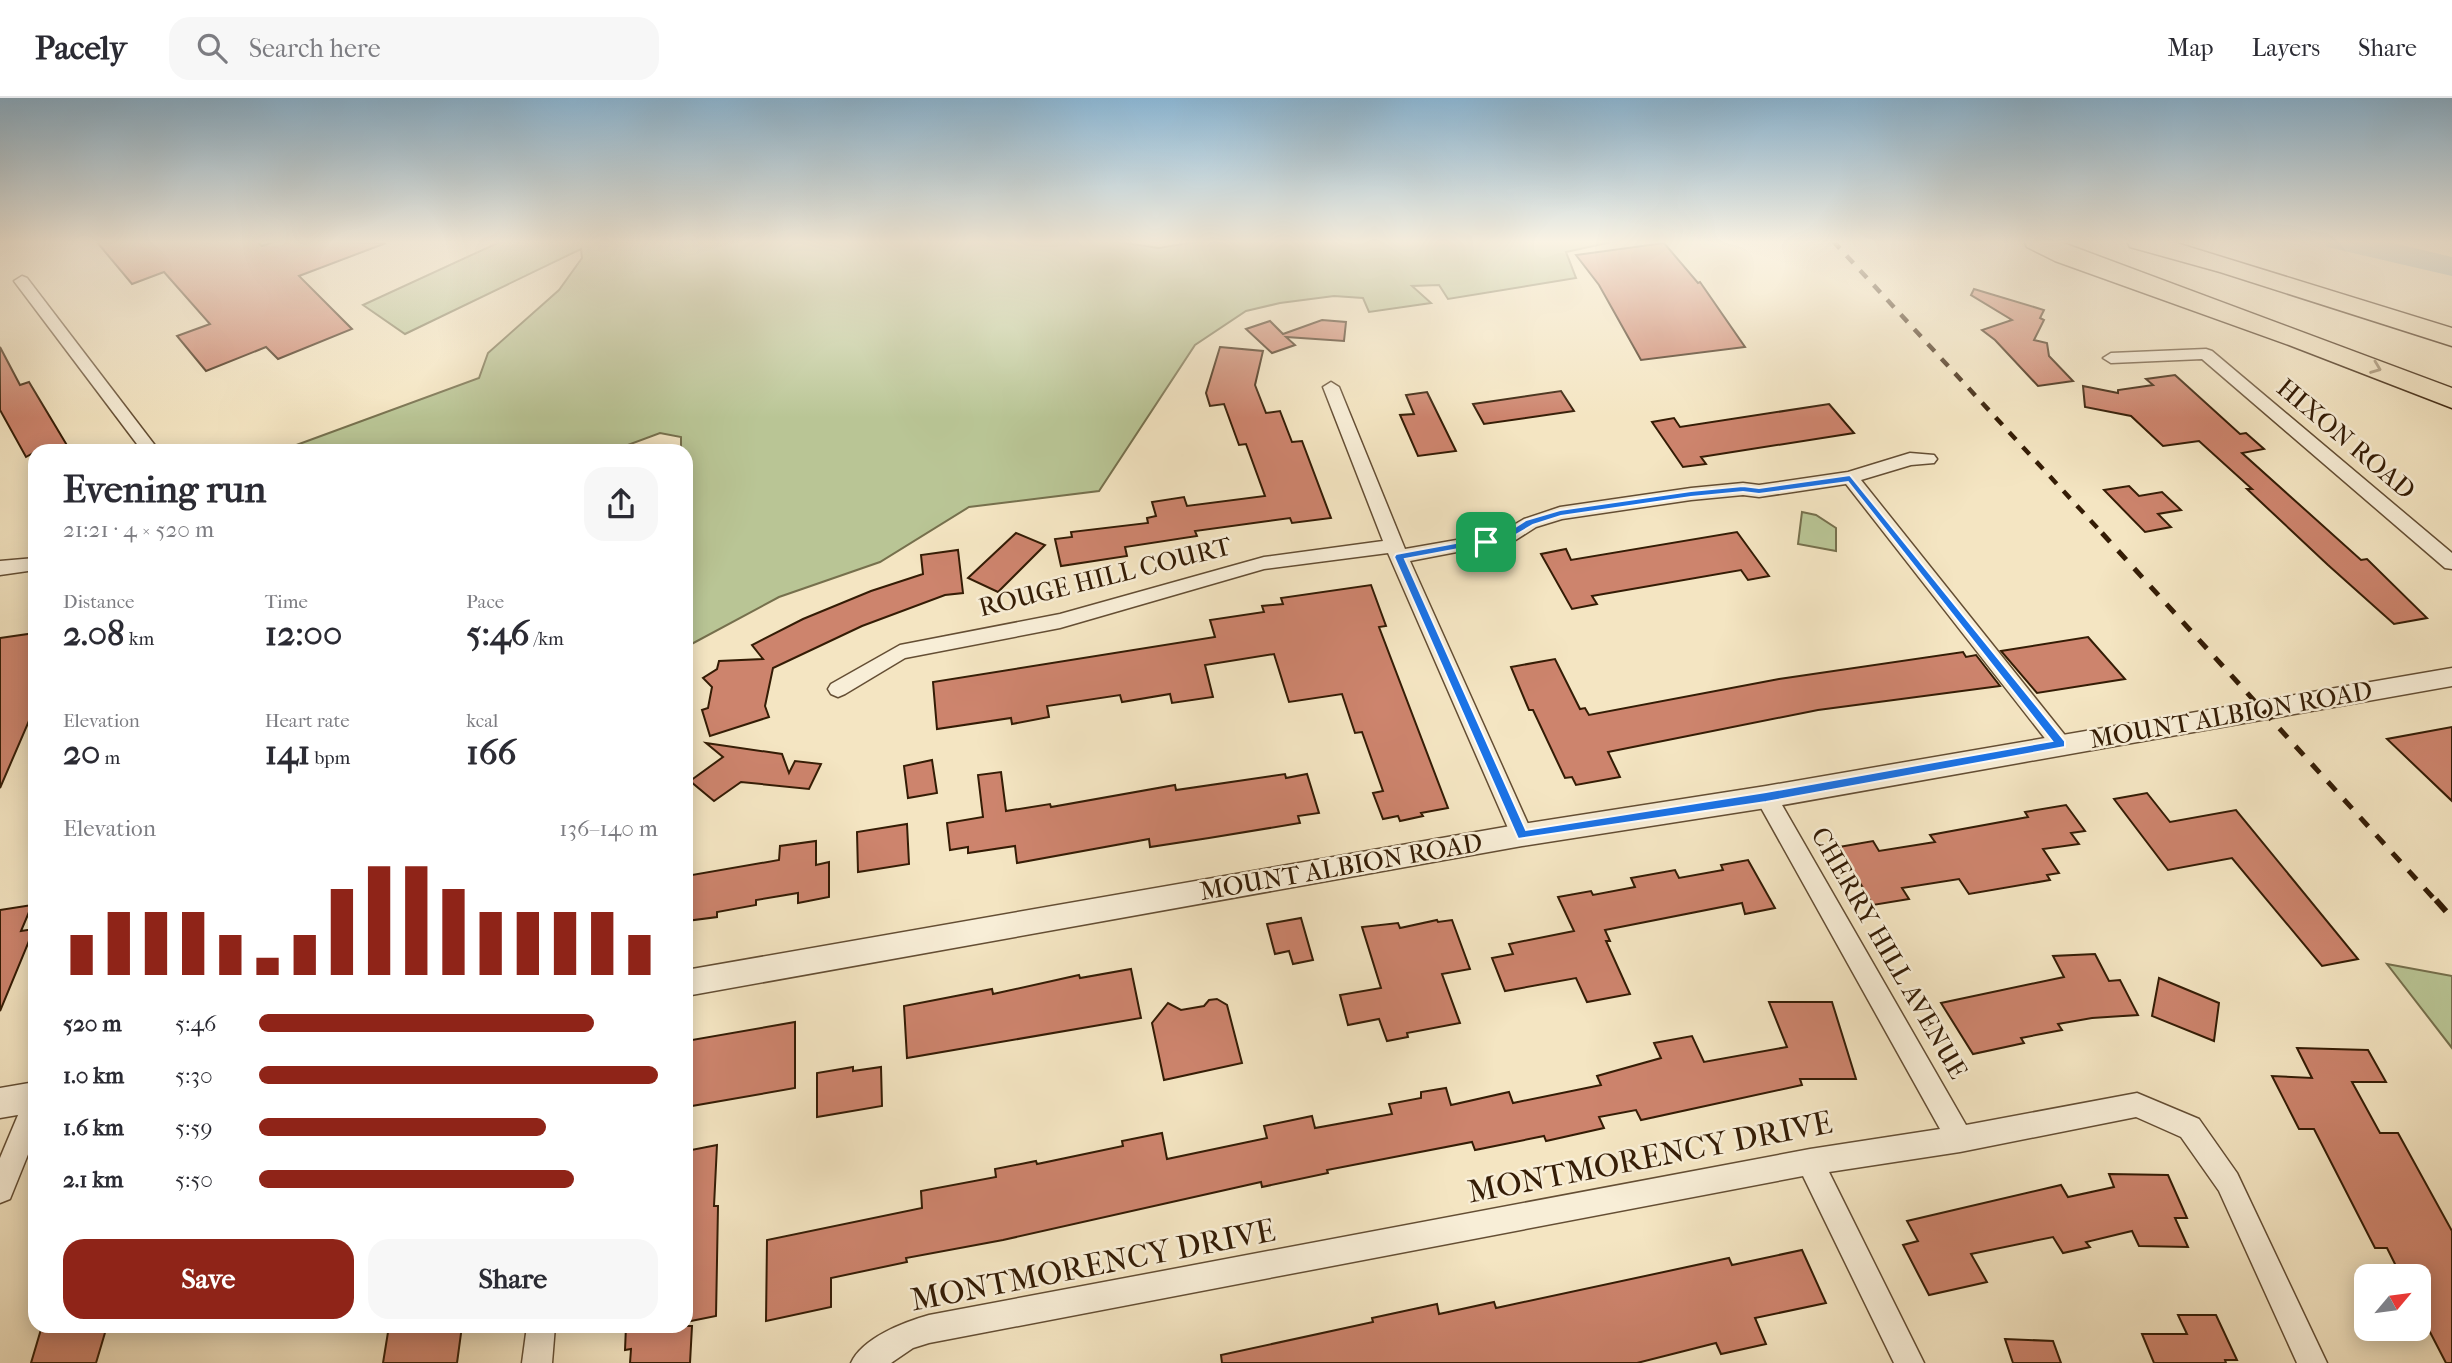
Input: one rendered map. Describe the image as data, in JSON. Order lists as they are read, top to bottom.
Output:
{
  "streets": {
    "street": [
      "HIXON ROAD",
      "ROUGE HILL COURT",
      "MOUNT ALBION ROAD",
      "CHERRY HILL AVENUE",
      "MONTMORENCY DRIVE"
    ]
  },
  "crossings": [
    ["MOUNT ALBION ROAD", "CHERRY HILL AVENUE"],
    ["CHERRY HILL AVENUE", "MONTMORENCY DRIVE"]
  ],
  "north": "top right",
  "page": {
    "header": "Pacely",
    "search": "Search here",
    "nav": ["Map", "Layers", "Share"],
    "heading": ["Evening run", "21:21 · 4 × 520 m"],
    "stats": [
      ["Distance", "2.08 km"],
      ["Time", "12:00"],
      ["Pace", "5:46 /km"],
      ["Elevation", "20 m"],
      ["Heart rate", "141 bpm"],
      ["kcal", "166"]
    ],
    "chart": ["Elevation", "136–140 m"],
    "list": [
      {
        "name": "520 m",
        "note": "5:46"
      },
      {
        "name": "1.0 km",
        "note": "5:30"
      },
      {
        "name": "1.6 km",
        "note": "5:59"
      },
      {
        "name": "2.1 km",
        "note": "5:50"
      }
    ],
    "buttons": ["Save", "Share"]
  }
}
